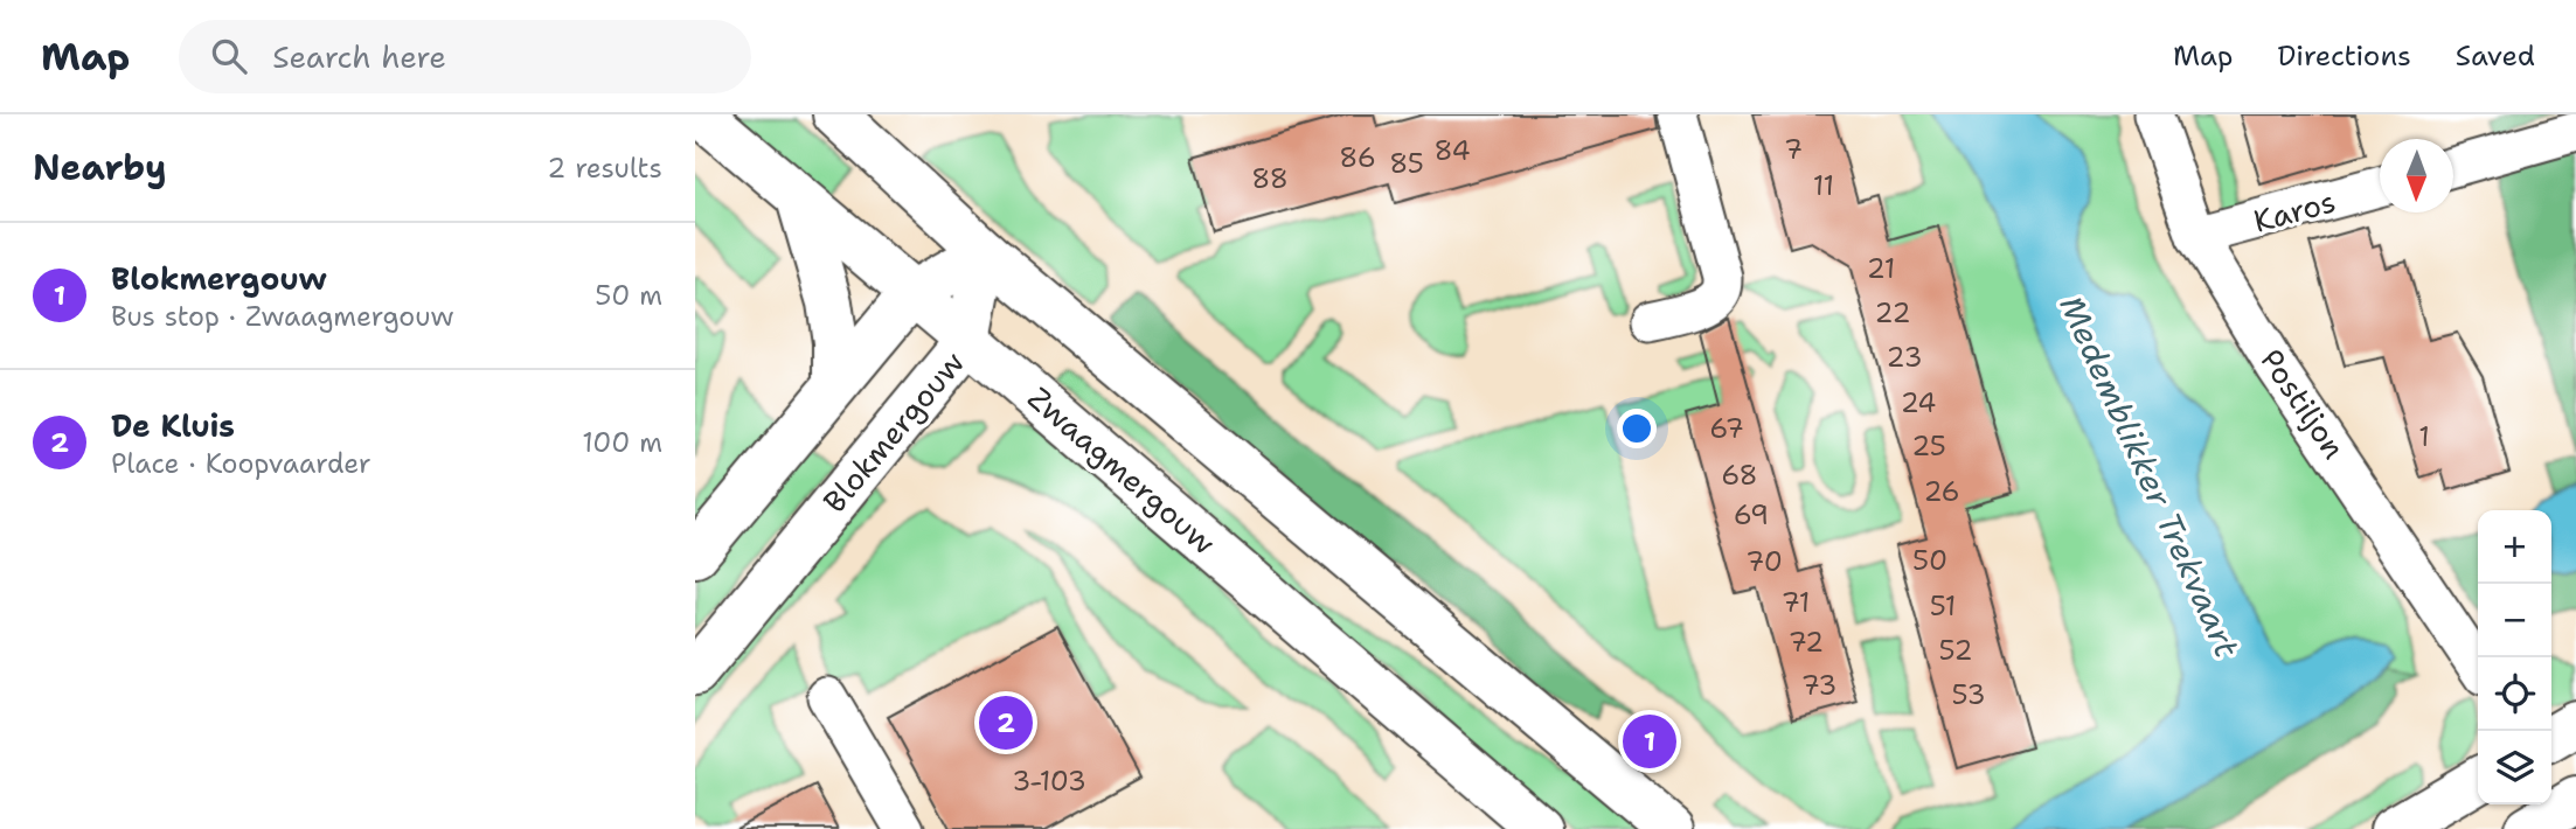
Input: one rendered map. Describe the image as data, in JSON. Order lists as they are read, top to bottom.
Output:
{
  "streets": {
    "street": [
      "Karos",
      "Postiljon",
      "Blokmergouw",
      "Zwaagmergouw"
    ]
  },
  "crossings": [
    ["Karos", "Postiljon"],
    ["Blokmergouw", "Zwaagmergouw"]
  ],
  "water": ["Medemblikker Trekvaart"],
  "house_numbers": [
    "7",
    "84",
    "86",
    "85",
    "88",
    "11",
    "21",
    "22",
    "23",
    "24",
    "67",
    "1",
    "25",
    "68",
    "26",
    "69",
    "50",
    "70",
    "71",
    "51",
    "72",
    "52",
    "73",
    "53",
    "3-103"
  ],
  "north": "bottom",
  "page": {
    "header": "Map",
    "search": "Search here",
    "nav": ["Map", "Directions", "Saved"],
    "heading": ["Nearby", "2 results"],
    "list": [
      {
        "mark": "1",
        "name": "Blokmergouw",
        "note": "Bus stop · Zwaagmergouw",
        "value": "50 m"
      },
      {
        "mark": "2",
        "name": "De Kluis",
        "note": "Place · Koopvaarder",
        "value": "100 m"
      }
    ],
    "map_buttons": ["+", "−"],
    "pins": ["2", "1"]
  }
}
